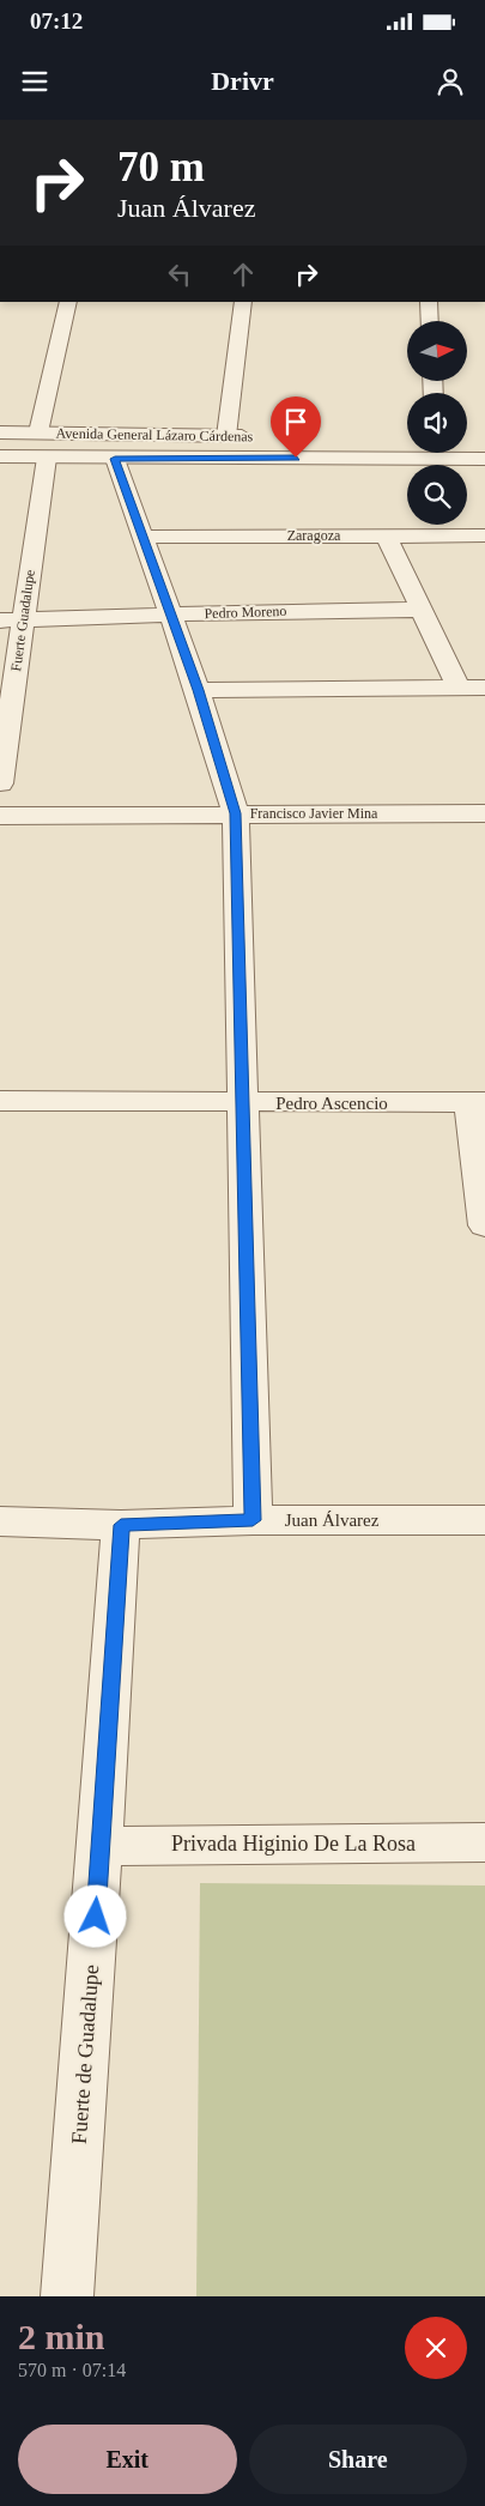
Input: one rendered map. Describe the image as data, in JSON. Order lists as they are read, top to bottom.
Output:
{
  "streets": {
    "street": [
      "Avenida General Lázaro Cárdenas",
      "Zaragoza",
      "Pedro Moreno",
      "Fuerte Guadalupe",
      "Francisco Javier Mina",
      "Pedro Ascencio",
      "Juan Álvarez",
      "Privada Higinio De La Rosa",
      "Fuerte de Guadalupe"
    ]
  },
  "crossings": [
    ["Avenida General Lázaro Cárdenas", "Fuerte Guadalupe"],
    ["Pedro Moreno", "Fuerte Guadalupe"],
    ["Juan Álvarez", "Fuerte de Guadalupe"],
    ["Privada Higinio De La Rosa", "Fuerte de Guadalupe"]
  ],
  "north": "right",
  "page": {
    "status": "07:12",
    "header": "Drivr",
    "turn": ["70 m", "Juan Álvarez"],
    "heading": ["2 min", "570 m · 07:14"],
    "buttons": ["Exit", "Share"]
  }
}
